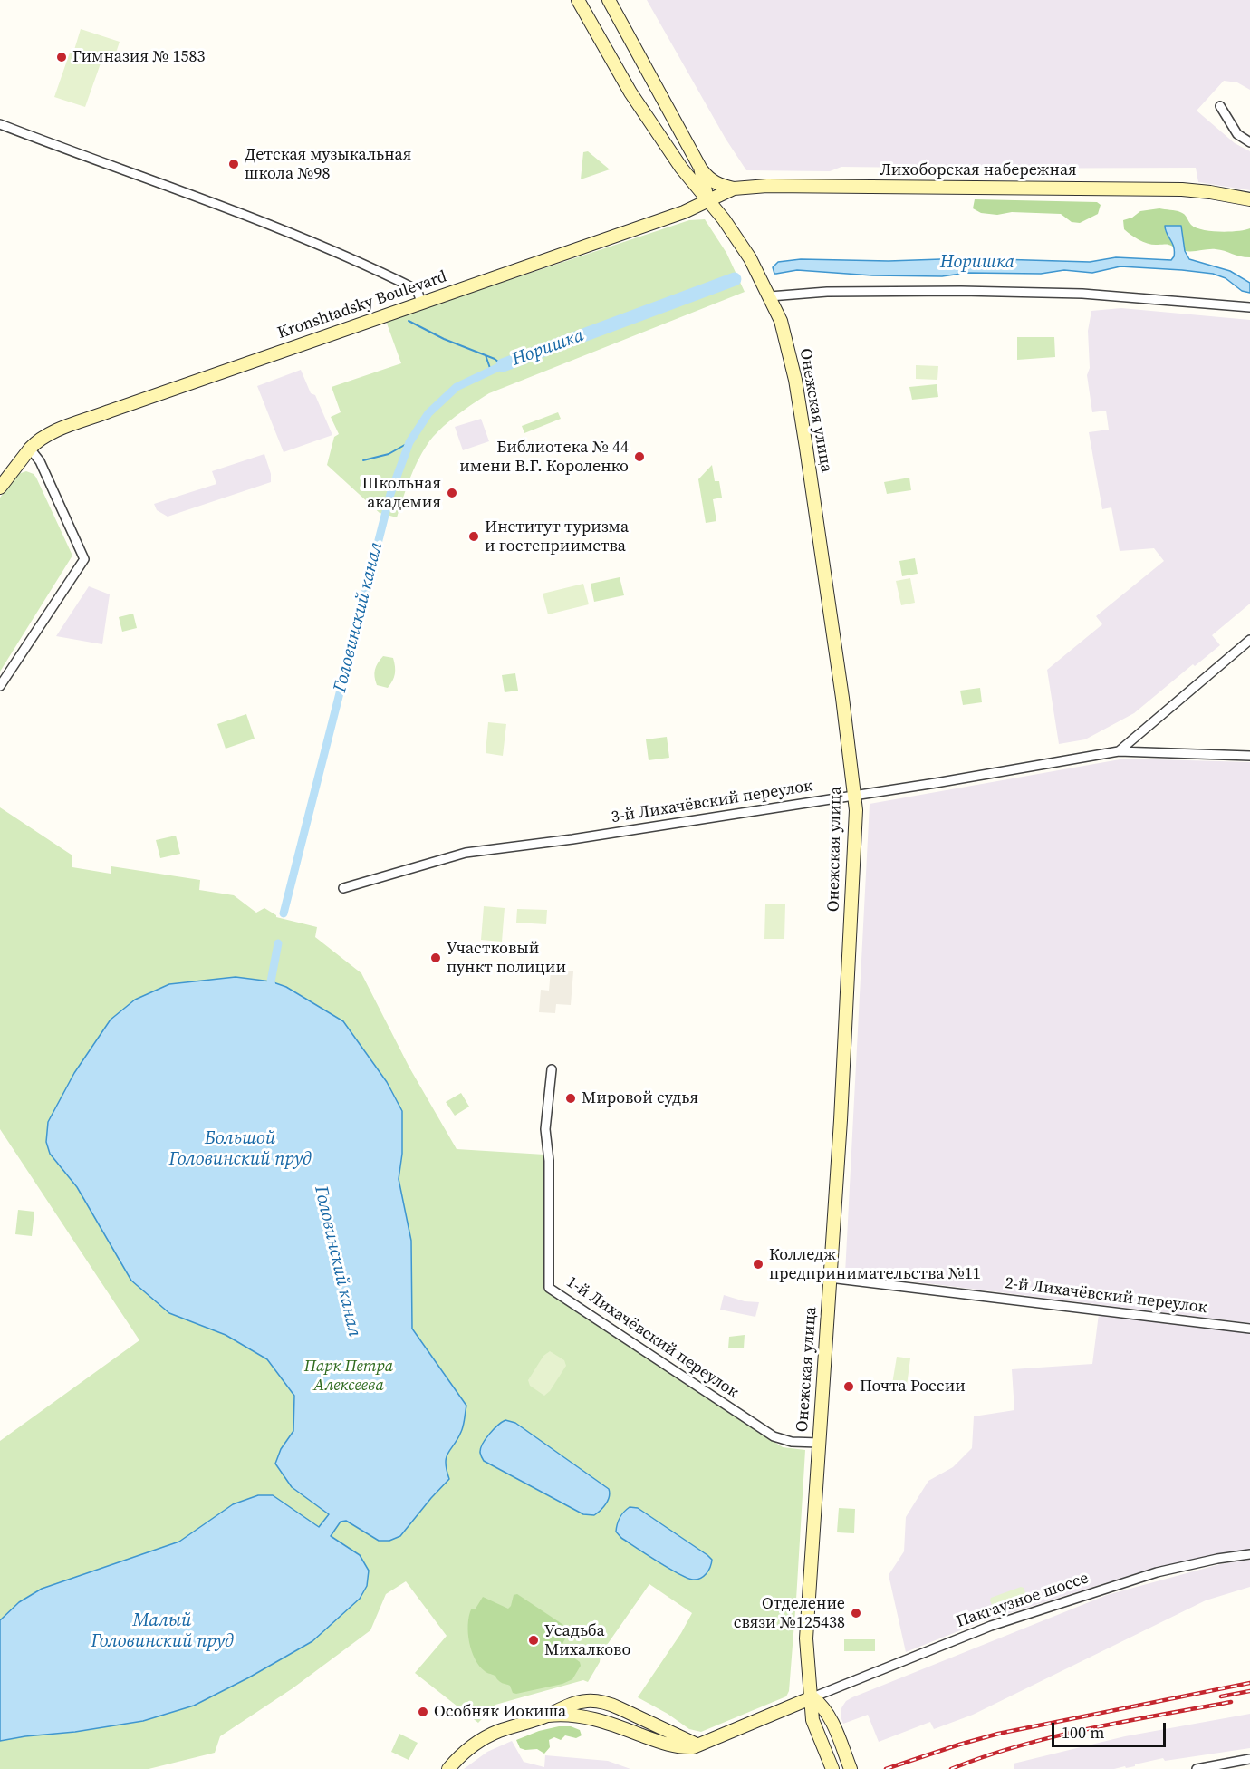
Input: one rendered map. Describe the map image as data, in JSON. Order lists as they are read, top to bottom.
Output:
{
  "streets": {
    "main road": ["Лихоборская набережная", "Kronshtadsky Boulevard", "Онежская улица"],
    "street": [
      "3-й Лихачёвский переулок",
      "2-й Лихачёвский переулок",
      "1-й Лихачёвский переулок",
      "Пакгаузное шоссе"
    ]
  },
  "crossings": [
    ["Лихоборская набережная", "Kronshtadsky Boulevard"],
    ["Лихоборская набережная", "Онежская улица"],
    ["Kronshtadsky Boulevard", "Онежская улица"],
    ["Онежская улица", "3-й Лихачёвский переулок"],
    ["Онежская улица", "2-й Лихачёвский переулок"],
    ["Онежская улица", "1-й Лихачёвский переулок"],
    ["Онежская улица", "Пакгаузное шоссе"]
  ],
  "water": [
    "Норишка",
    "Головинский канал",
    "Большой Головинский пруд",
    "Малый Головинский пруд"
  ],
  "parks": ["Парк Петра Алексеева"],
  "places": [
    "Гимназия № 1583",
    "Детская музыкальная школа №98",
    "Библиотека № 44 имени В.Г. Короленко",
    "Школьная академия",
    "Институт туризма и гостеприимства",
    "Участковый пункт полиции",
    "Мировой судья",
    "Колледж предпринимательства №11",
    "Почта России",
    "Отделение связи №125438",
    "Усадьба Михалково",
    "Особняк Иокиша"
  ],
  "scale_bar": "100 m"
}
